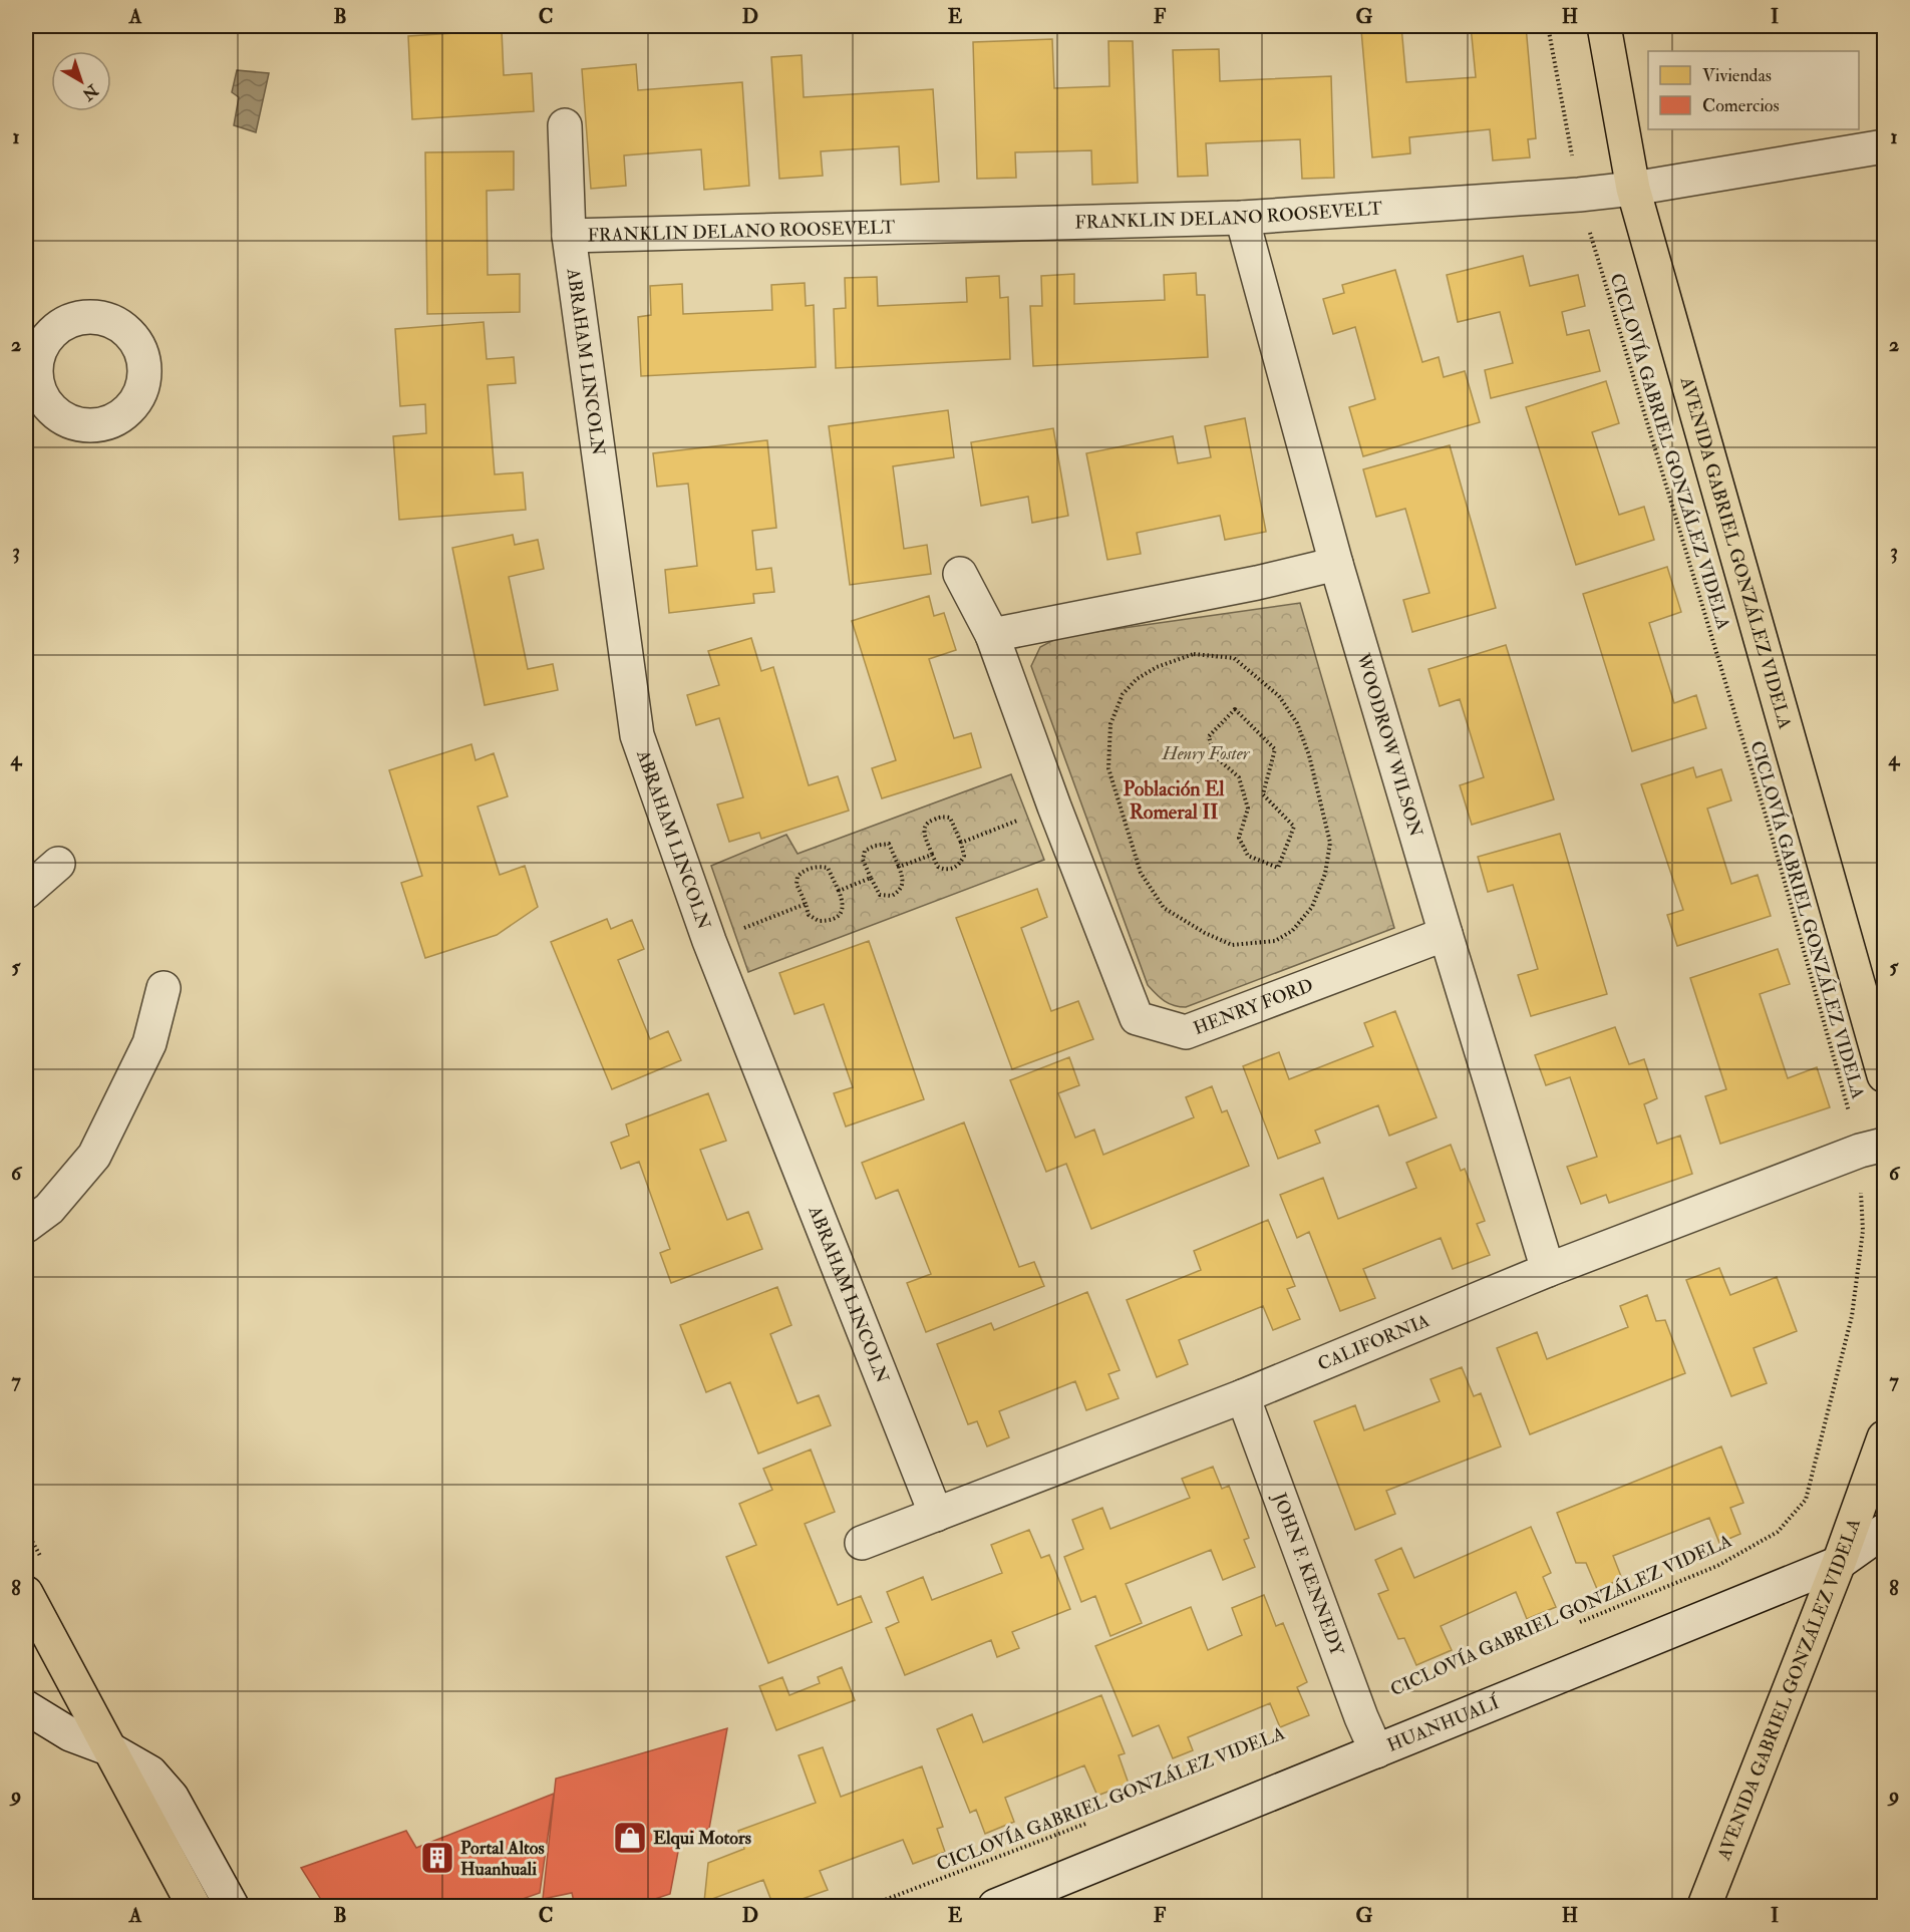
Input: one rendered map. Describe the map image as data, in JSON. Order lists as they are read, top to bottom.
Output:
{
  "streets": {
    "main road": ["AVENIDA GABRIEL GONZÁLEZ VIDELA"],
    "street": [
      "FRANKLIN DELANO ROOSEVELT",
      "ABRAHAM LINCOLN",
      "WOODROW WILSON",
      "HENRY FORD",
      "CALIFORNIA",
      "JOHN F. KENNEDY",
      "HUANHUALÍ"
    ],
    "path": ["CICLOVÍA GABRIEL GONZÁLEZ VIDELA"]
  },
  "crossings": [
    ["FRANKLIN DELANO ROOSEVELT", "ABRAHAM LINCOLN"],
    ["FRANKLIN DELANO ROOSEVELT", "CICLOVÍA GABRIEL GONZÁLEZ VIDELA"],
    ["FRANKLIN DELANO ROOSEVELT", "AVENIDA GABRIEL GONZÁLEZ VIDELA"],
    ["FRANKLIN DELANO ROOSEVELT", "WOODROW WILSON"],
    ["ABRAHAM LINCOLN", "CALIFORNIA"],
    ["CICLOVÍA GABRIEL GONZÁLEZ VIDELA", "CALIFORNIA"],
    ["AVENIDA GABRIEL GONZÁLEZ VIDELA", "HUANHUALÍ"],
    ["WOODROW WILSON", "HENRY FORD"],
    ["WOODROW WILSON", "CALIFORNIA"],
    ["CALIFORNIA", "JOHN F. KENNEDY"],
    ["JOHN F. KENNEDY", "HUANHUALÍ"]
  ],
  "districts": ["Población El Romeral II"],
  "parks": ["Henry Foster"],
  "places": {
    "shop": ["Elqui Motors"],
    "building": ["Portal Altos Huanhuali"]
  },
  "legend": ["Viviendas", "Comercios"],
  "north": "bottom right",
  "grid": {
    "columns": [
      "A",
      "B",
      "C",
      "D",
      "E",
      "F",
      "G",
      "H",
      "I"
    ],
    "rows": [
      "1",
      "2",
      "3",
      "4",
      "5",
      "6",
      "7",
      "8",
      "9"
    ]
  }
}
